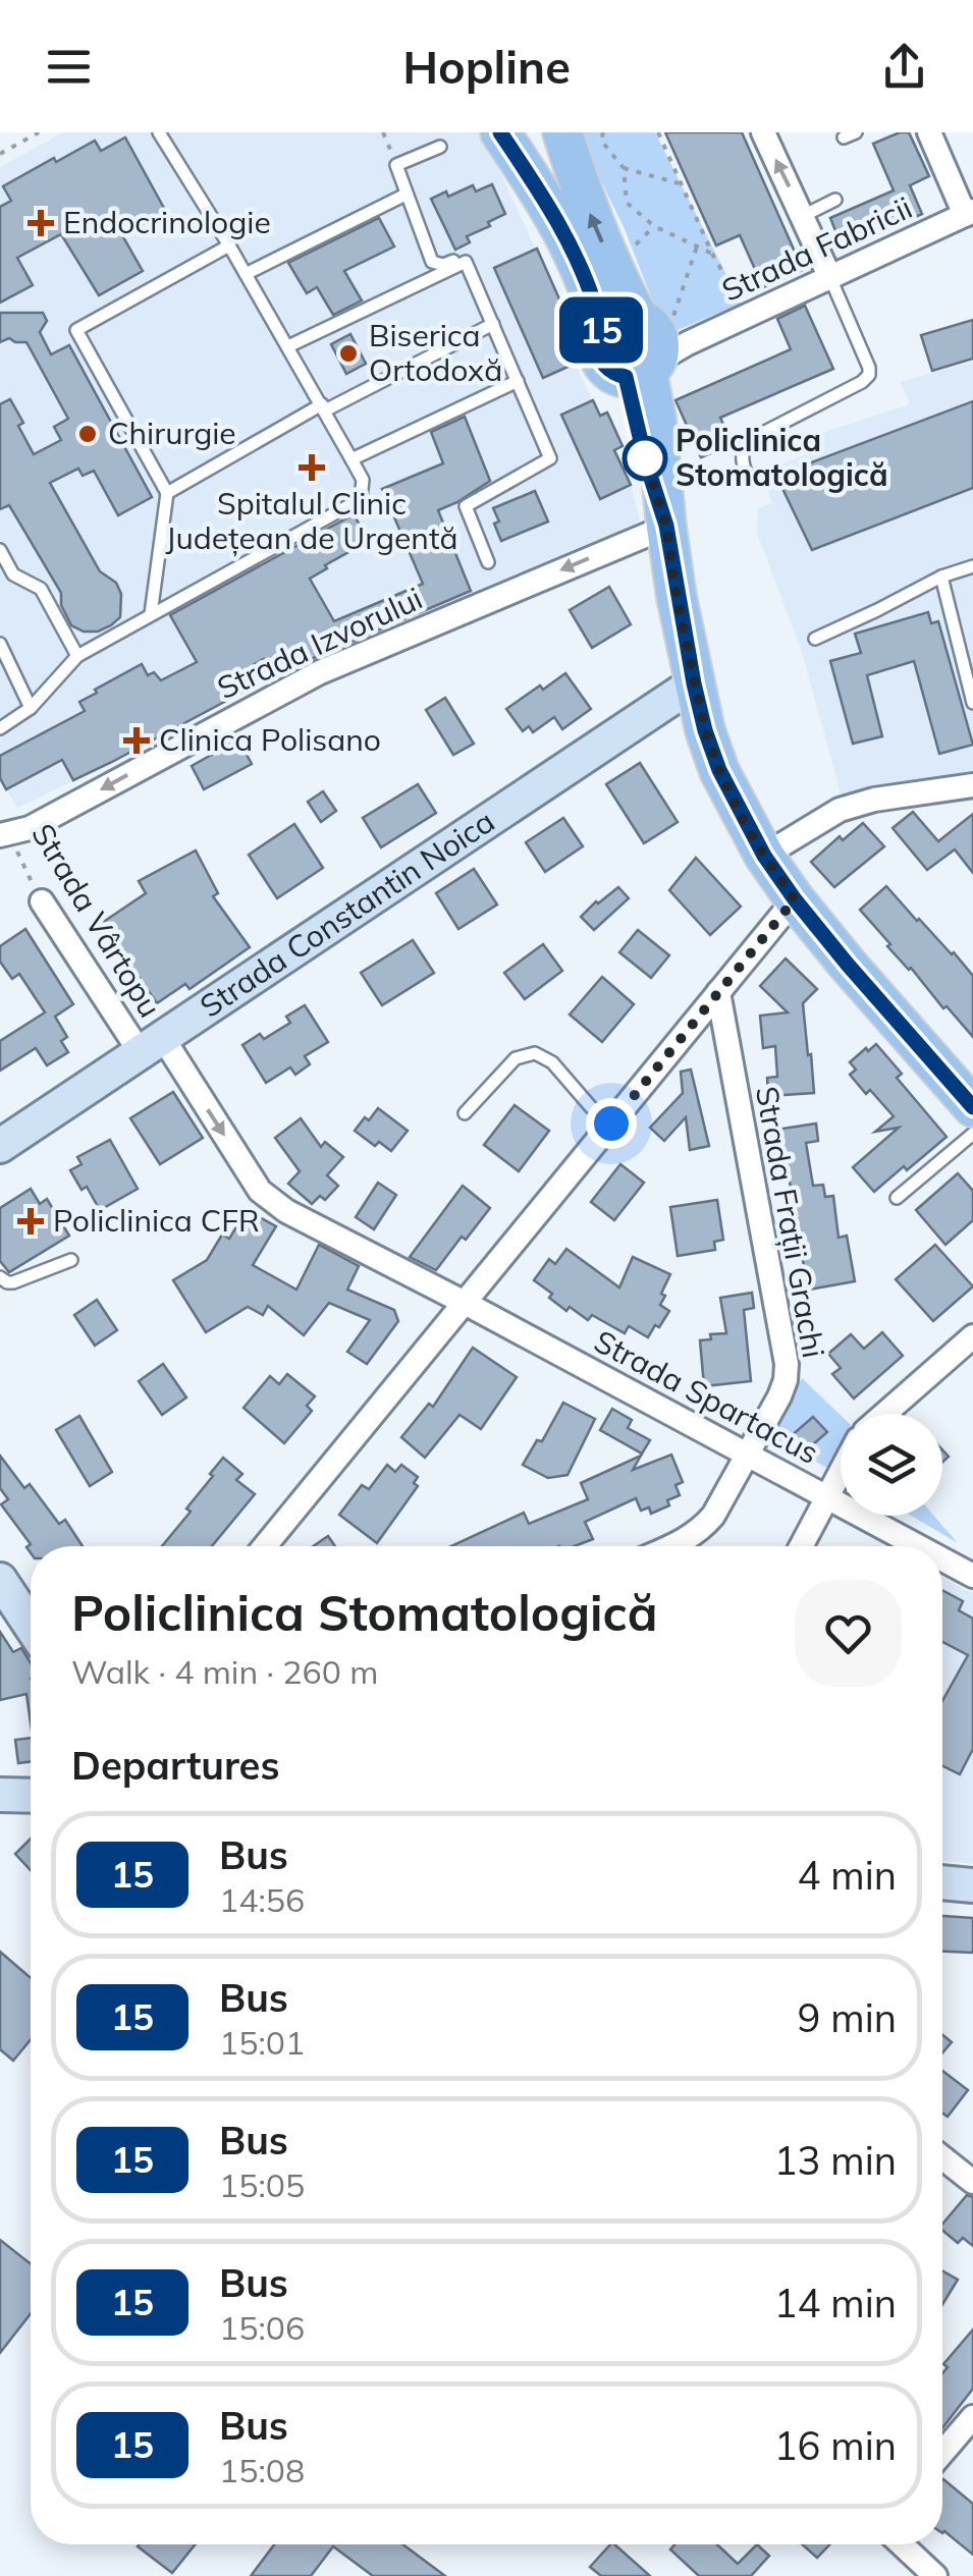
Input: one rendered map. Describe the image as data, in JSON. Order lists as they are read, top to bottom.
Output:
{
  "streets": {
    "street": [
      "Strada Fabricii",
      "Strada Izvorului",
      "Strada Constantin Noica",
      "Strada Vârtopu",
      "Strada Frații Grachi",
      "Strada Spartacus"
    ]
  },
  "crossings": [
    ["Strada Izvorului", "Strada Vârtopu"],
    ["Strada Constantin Noica", "Strada Vârtopu"],
    ["Strada Vârtopu", "Strada Spartacus"],
    ["Strada Frații Grachi", "Strada Spartacus"]
  ],
  "one_way": ["Strada Izvorului", "Strada Vârtopu"],
  "places": {
    "health": [
      "Endocrinologie",
      "Spitalul Clinic Județean de Urgentă",
      "Clinica Polisano",
      "Policlinica CFR"
    ],
    "other": ["Biserica Ortodoxă", "Chirurgie", "Policlinica Stomatologică"]
  },
  "lines": ["bus line 15"],
  "page": {
    "header": "Hopline",
    "on_map": "15",
    "heading": [
      ["Policlinica Stomatologică", "Walk · 4 min · 260 m"],
      "Departures"
    ],
    "list": [
      {
        "mark": "15",
        "name": "Bus",
        "note": "14:56",
        "value": "4 min"
      },
      {
        "mark": "15",
        "name": "Bus",
        "note": "15:01",
        "value": "9 min"
      },
      {
        "mark": "15",
        "name": "Bus",
        "note": "15:05",
        "value": "13 min"
      },
      {
        "mark": "15",
        "name": "Bus",
        "note": "15:06",
        "value": "14 min"
      },
      {
        "mark": "15",
        "name": "Bus",
        "note": "15:08",
        "value": "16 min"
      }
    ]
  }
}
